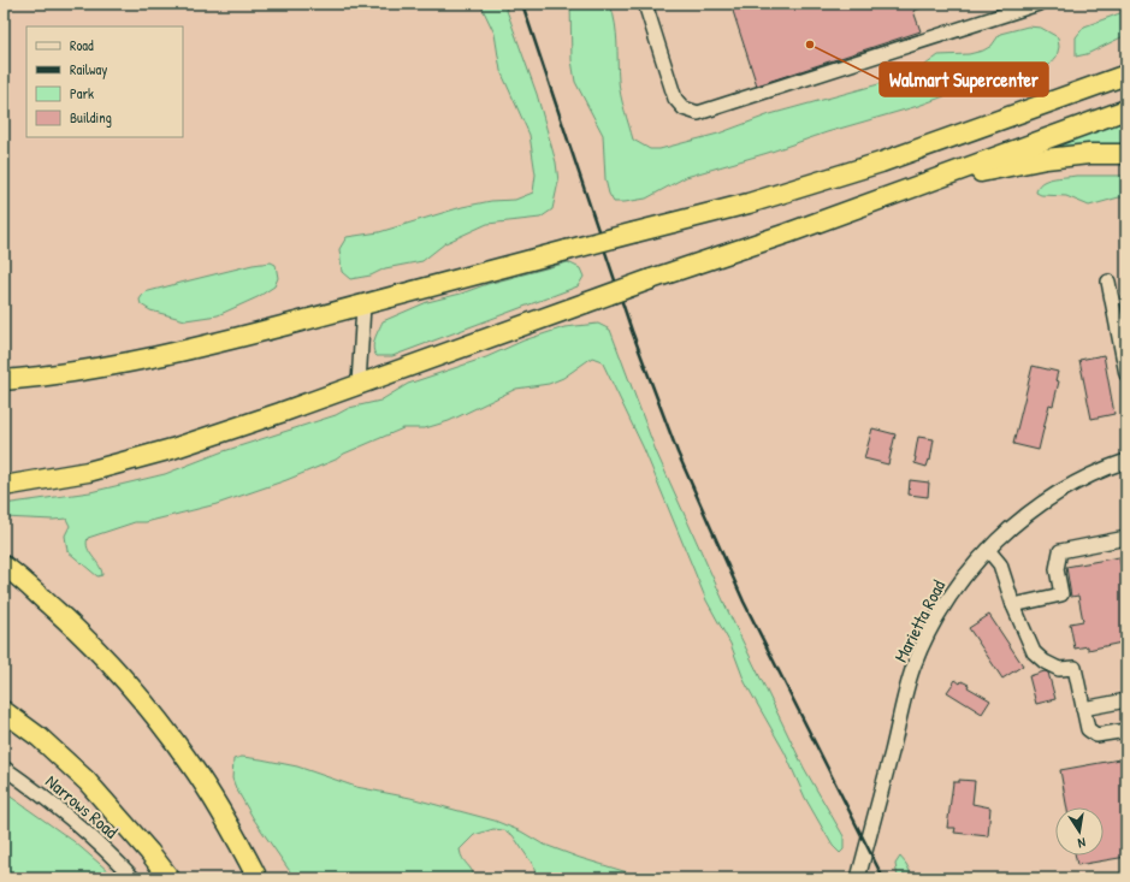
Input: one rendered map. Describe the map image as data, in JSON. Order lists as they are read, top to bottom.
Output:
{
  "streets": {
    "street": ["Marietta Road", "Narrows Road"]
  },
  "places": ["Walmart Supercenter"],
  "legend": [
    "Road",
    "Railway",
    "Park",
    "Building"
  ],
  "north": "bottom"
}
